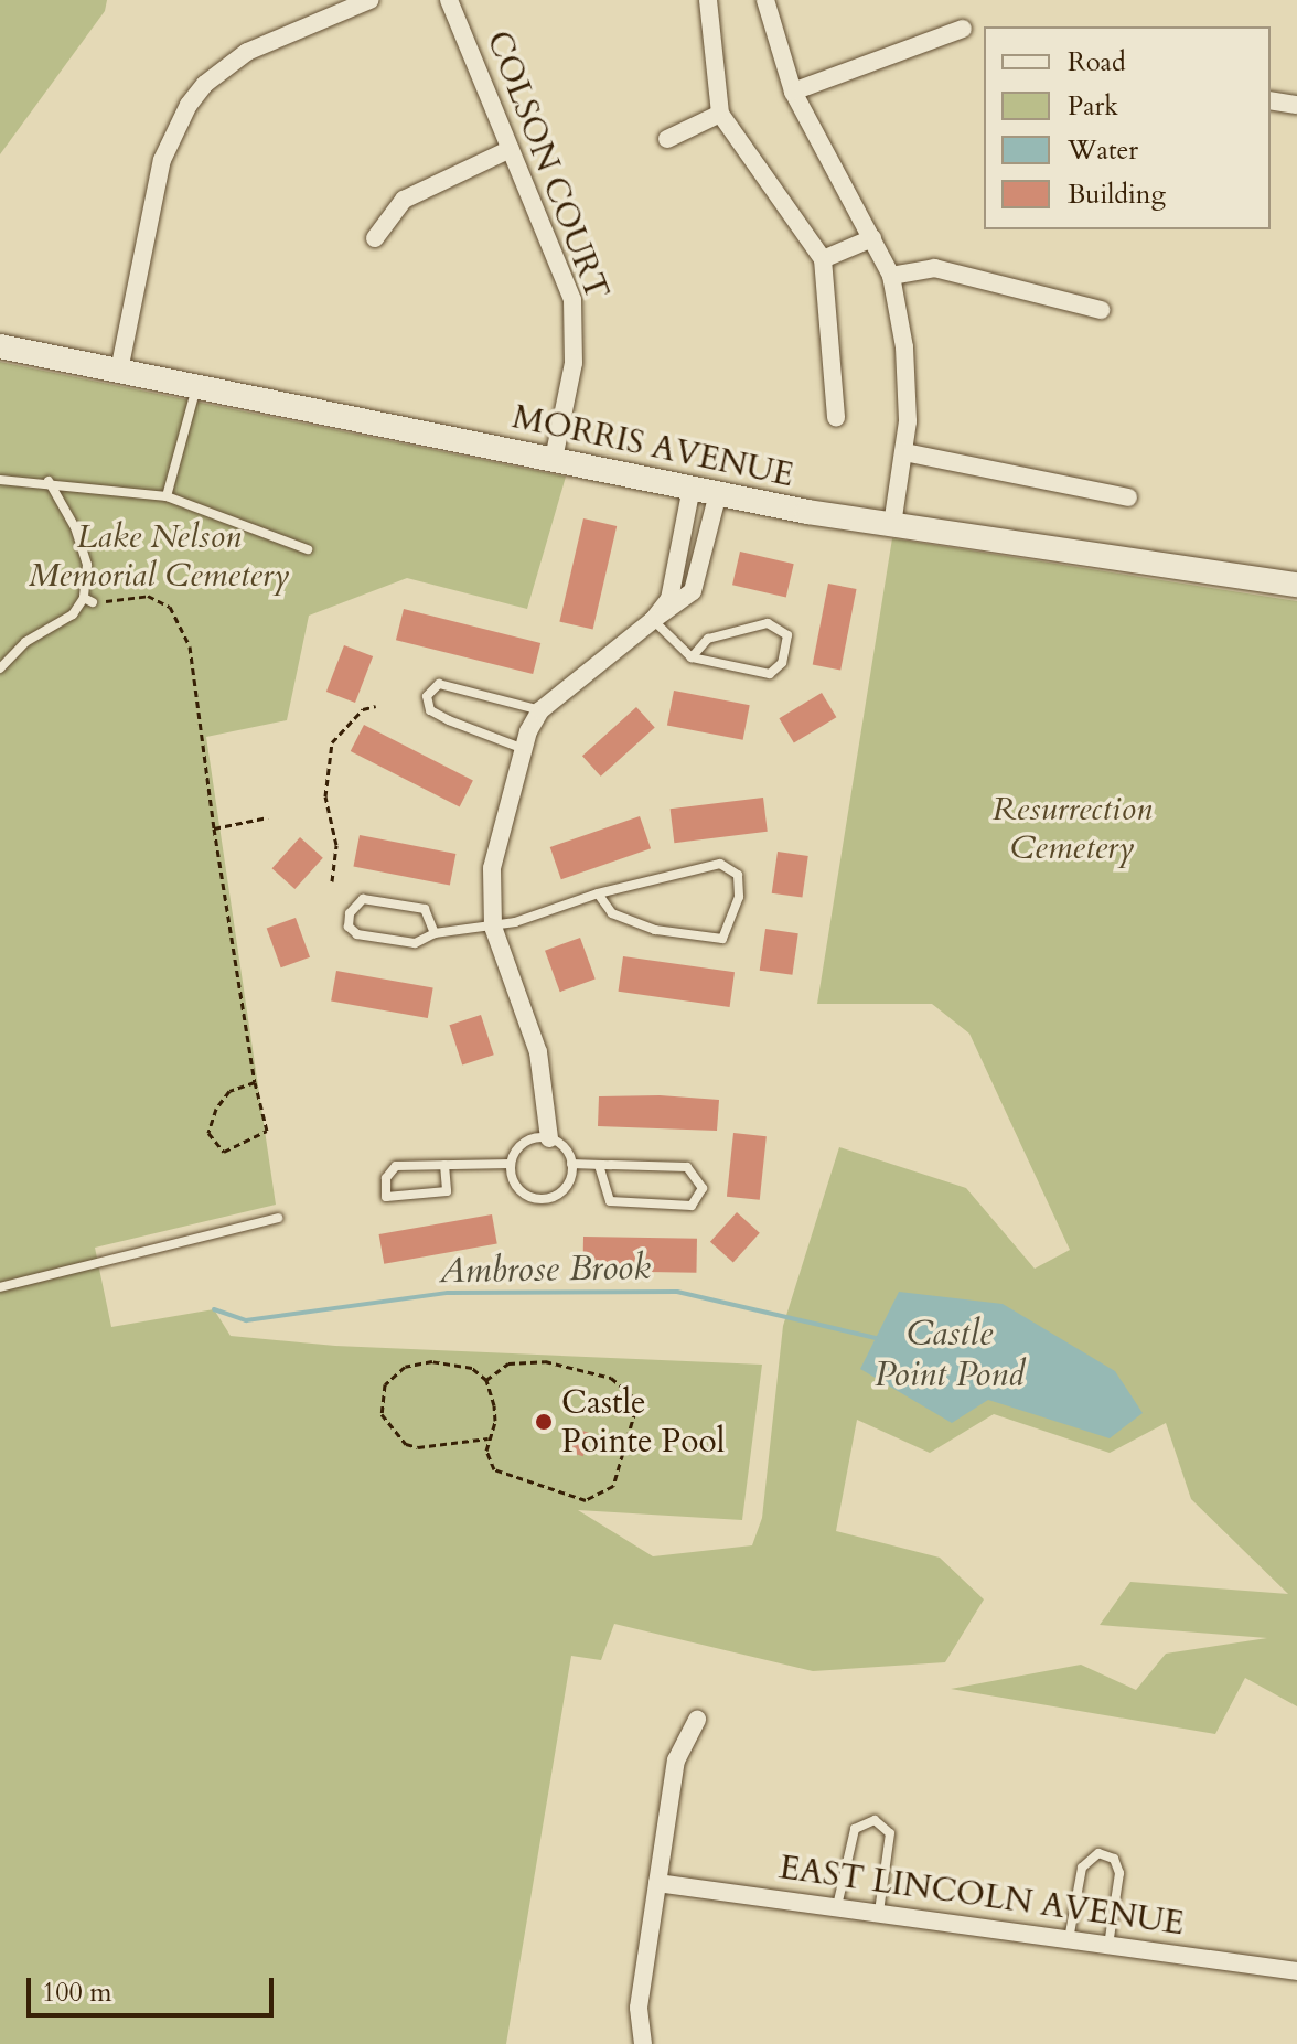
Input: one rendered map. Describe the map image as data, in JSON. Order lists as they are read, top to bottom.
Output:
{
  "streets": {
    "street": ["COLSON COURT", "MORRIS AVENUE", "EAST LINCOLN AVENUE"]
  },
  "crossings": [
    ["COLSON COURT", "MORRIS AVENUE"]
  ],
  "water": ["Ambrose Brook", "Castle Point Pond"],
  "parks": ["Lake Nelson Memorial Cemetery", "Resurrection Cemetery"],
  "places": ["Castle Pointe Pool"],
  "legend": [
    "Road",
    "Park",
    "Water",
    "Building"
  ],
  "scale_bar": "100 m"
}
